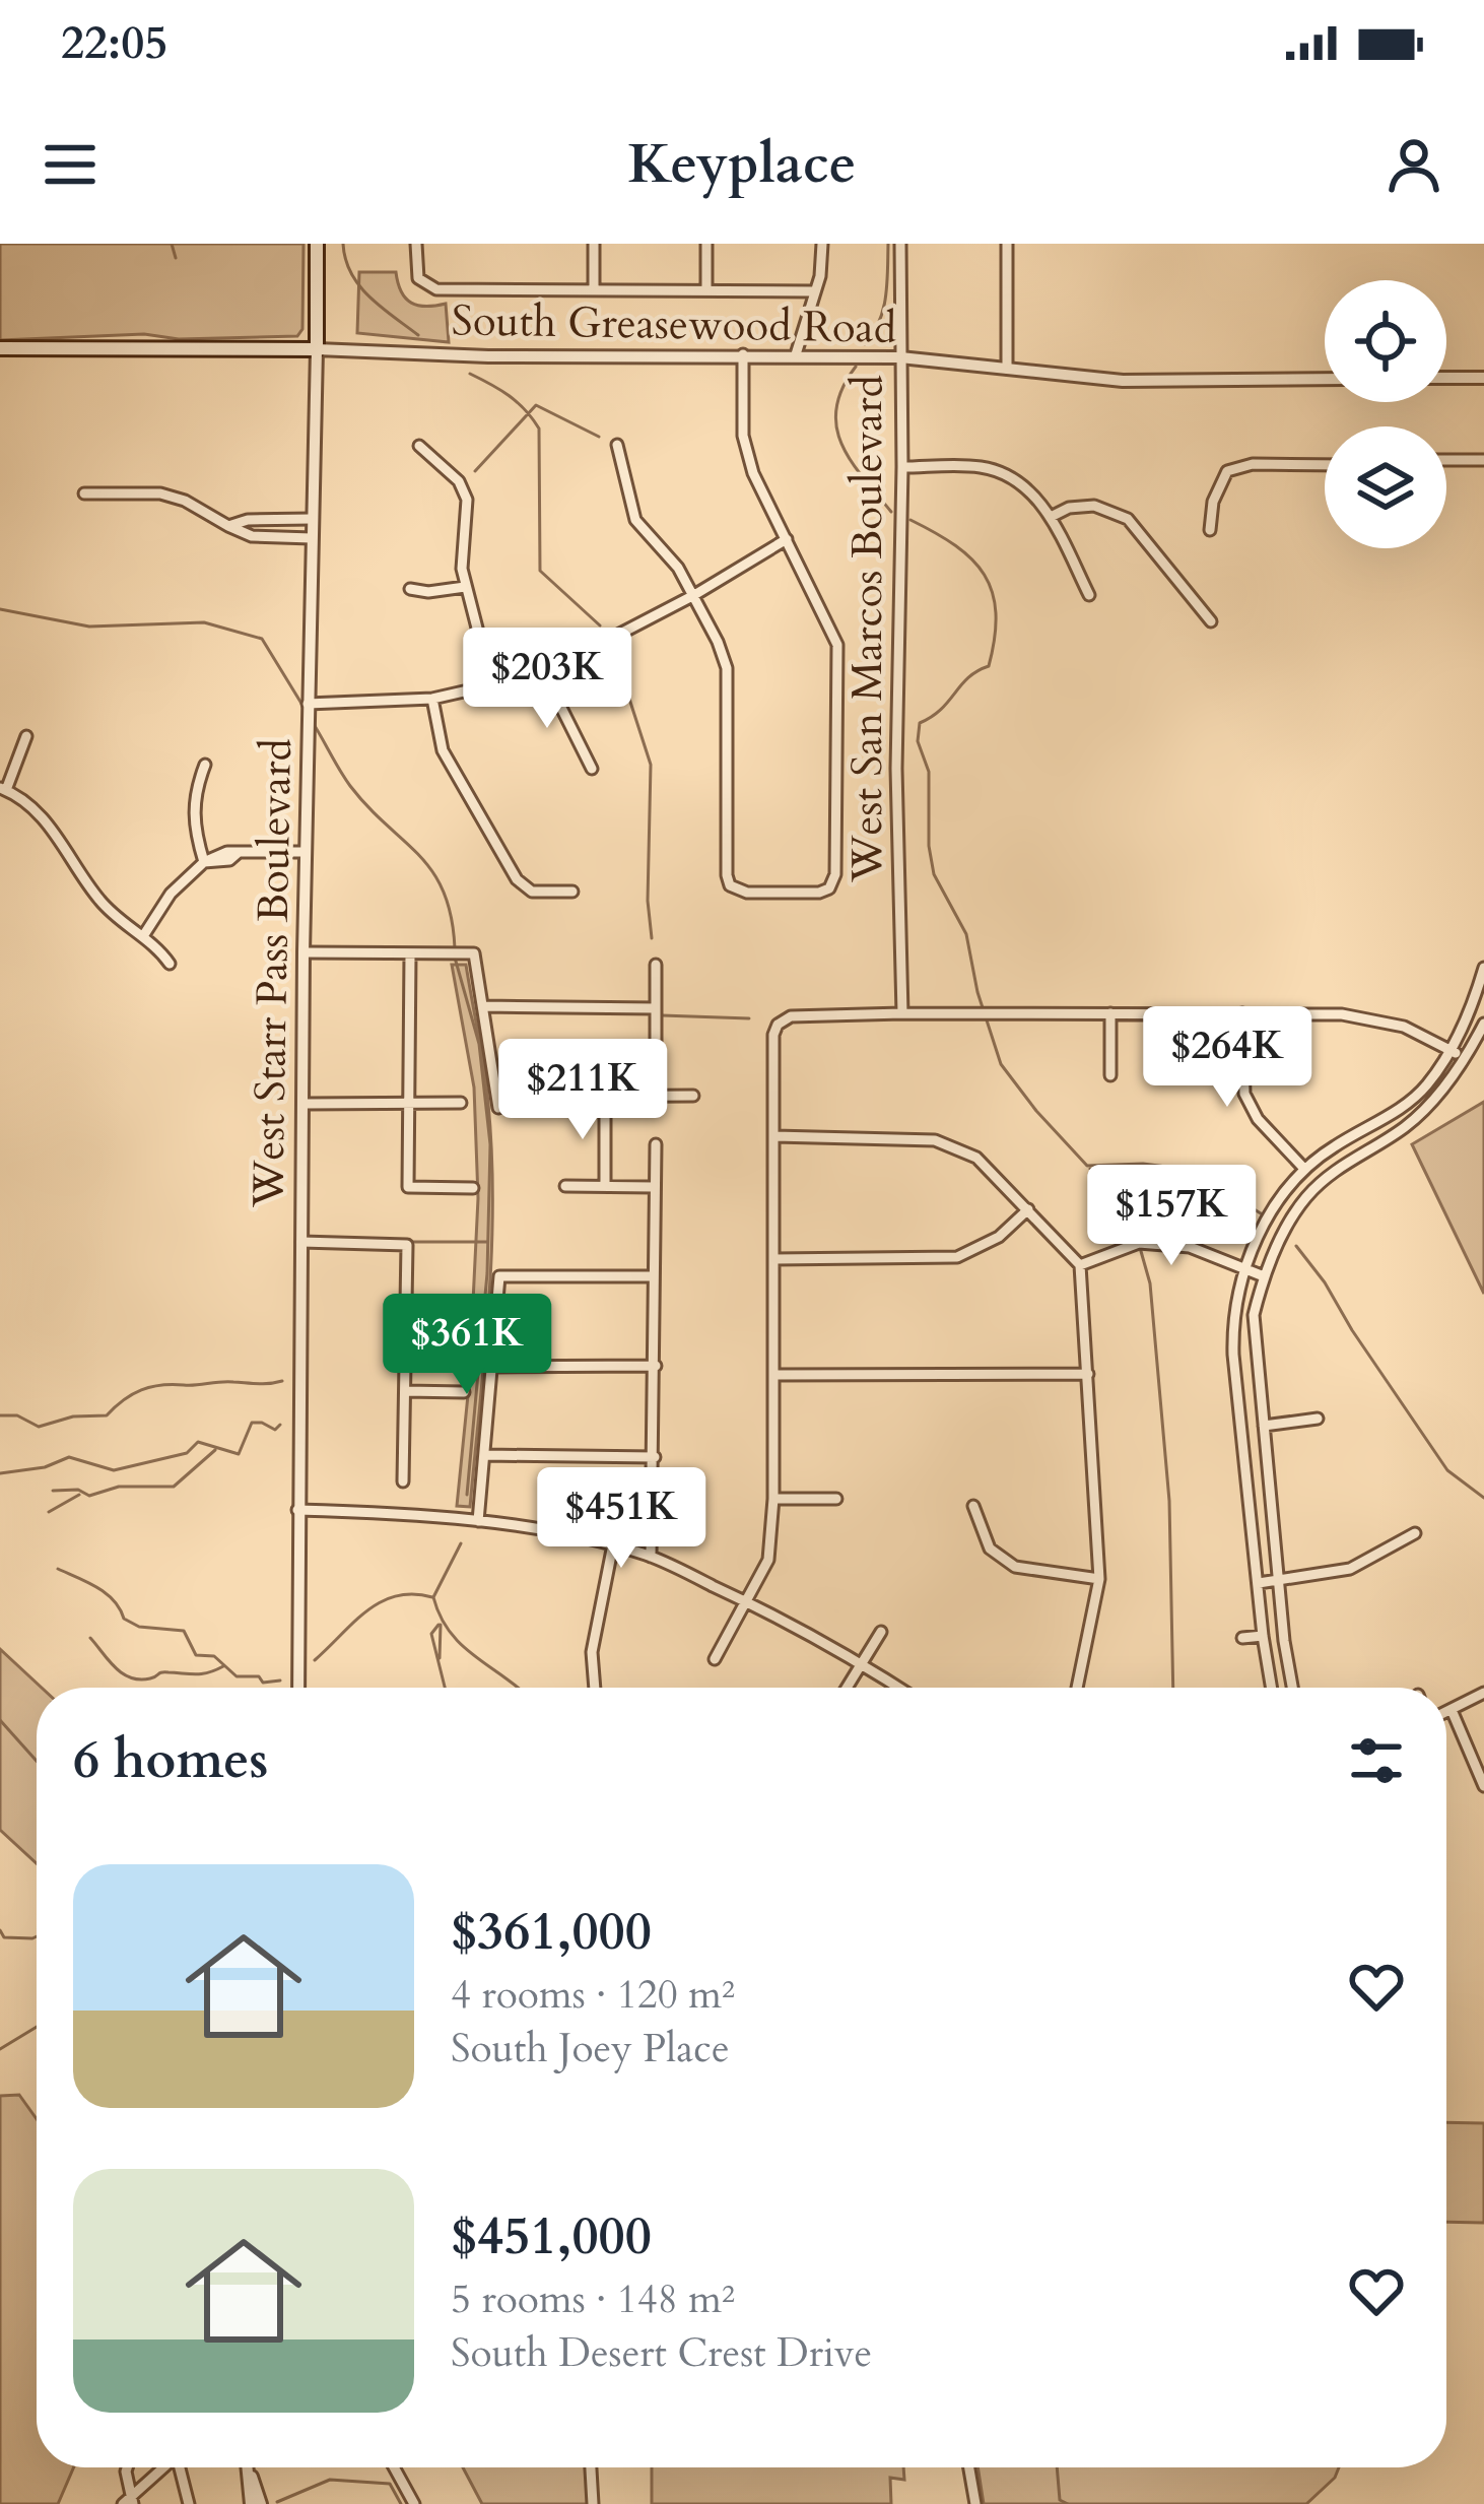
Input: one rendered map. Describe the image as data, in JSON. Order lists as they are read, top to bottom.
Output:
{
  "streets": {
    "main road": ["South Greasewood Road", "West Starr Pass Boulevard"],
    "street": ["West San Marcos Boulevard"]
  },
  "crossings": [
    ["South Greasewood Road", "West San Marcos Boulevard"],
    ["South Greasewood Road", "West Starr Pass Boulevard"]
  ],
  "page": {
    "status": "22:05",
    "header": "Keyplace",
    "price": [
      "$203K",
      "$264K",
      "$211K",
      "$157K",
      "$361K",
      "$451K"
    ],
    "heading": "6 homes",
    "list": [
      {
        "name": "$361,000",
        "note": "4 rooms · 120 m² · South Joey Place"
      },
      {
        "name": "$451,000",
        "note": "5 rooms · 148 m² · South Desert Crest Drive"
      }
    ]
  }
}
